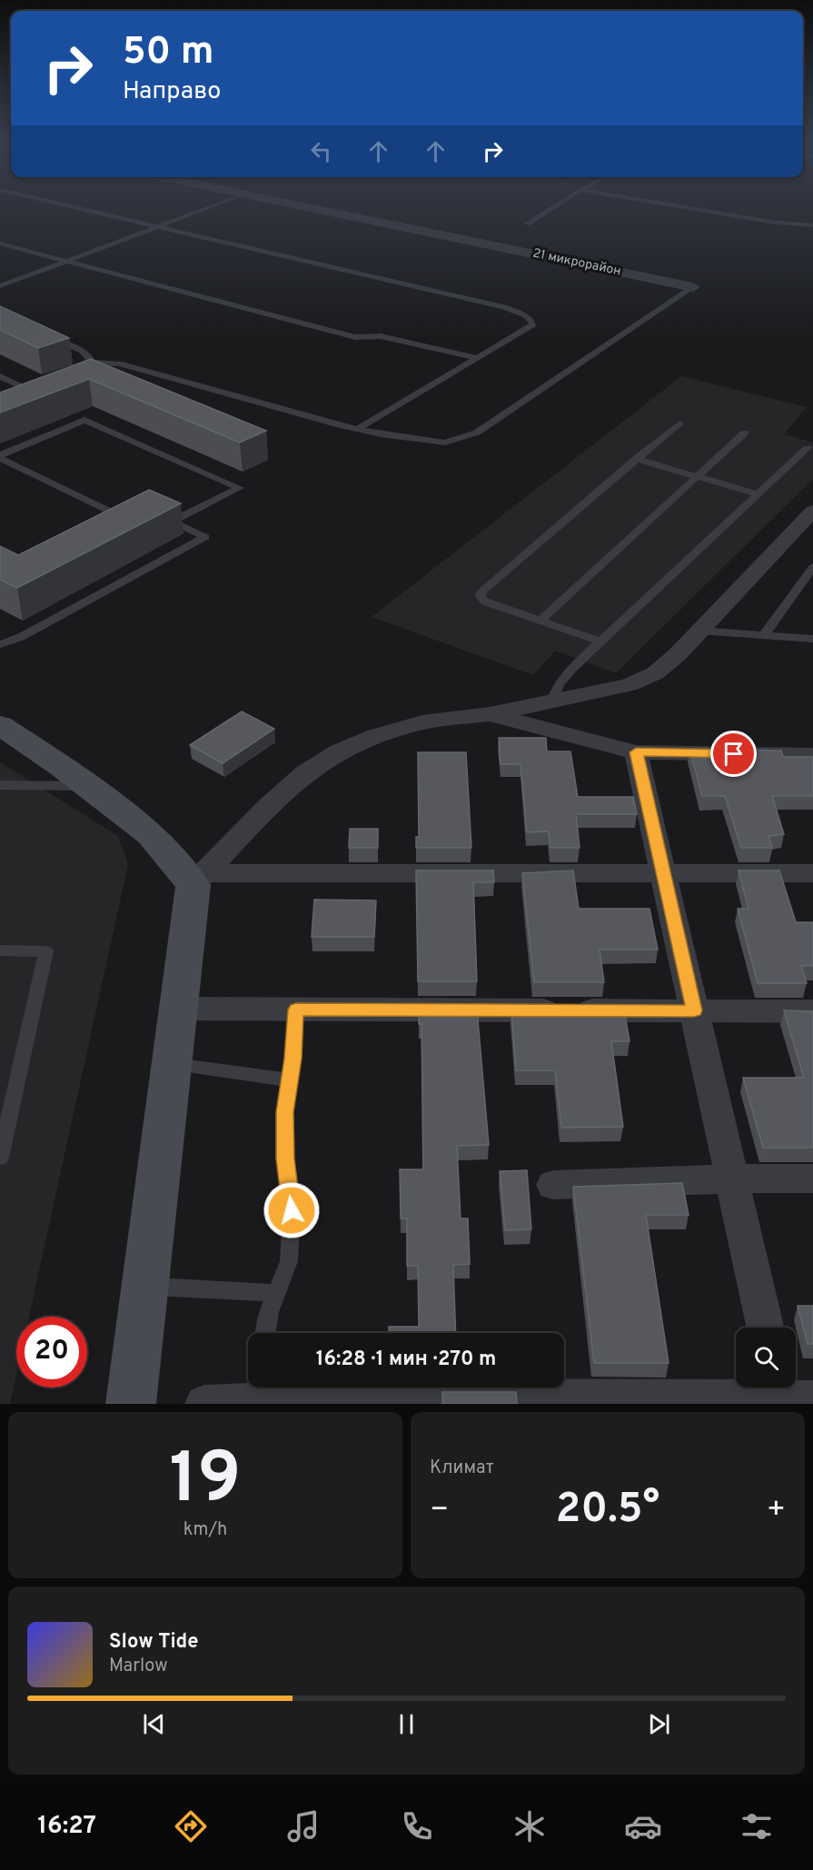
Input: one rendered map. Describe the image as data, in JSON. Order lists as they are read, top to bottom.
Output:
{
  "streets": {
    "street": ["21 микрорайон"]
  },
  "page": {
    "turn": ["50 m", "Направо"],
    "limit": "20",
    "trip": "16:28 · 1 мин · 270 m",
    "tile": [
      ["19", "km/h"],
      "Климат"
    ],
    "heat": ["−", "20.5°", "+"],
    "song": ["Slow Tide", "Marlow"],
    "tabs": "16:27"
  }
}
